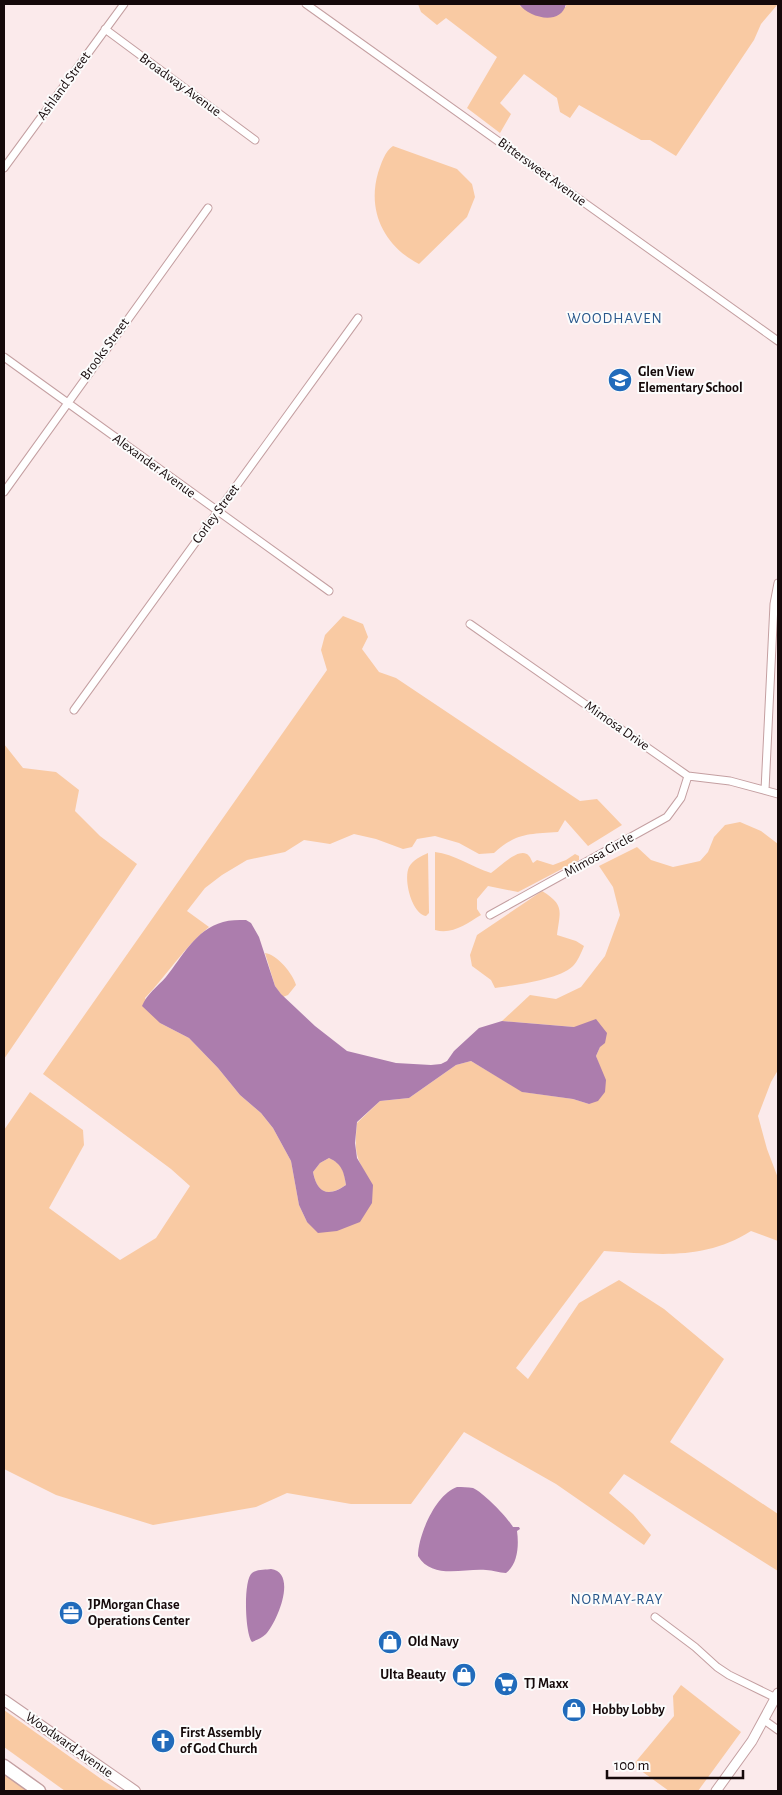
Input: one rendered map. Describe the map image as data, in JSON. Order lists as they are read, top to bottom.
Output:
{
  "streets": {
    "main road": ["Woodward Avenue"],
    "street": [
      "Broadway Avenue",
      "Ashland Street",
      "Bittersweet Avenue",
      "Brooks Street",
      "Alexander Avenue",
      "Corley Street",
      "Mimosa Drive",
      "Mimosa Circle"
    ]
  },
  "crossings": [
    ["Broadway Avenue", "Ashland Street"],
    ["Brooks Street", "Alexander Avenue"],
    ["Alexander Avenue", "Corley Street"],
    ["Mimosa Drive", "Mimosa Circle"]
  ],
  "districts": ["WOODHAVEN", "NORMAY-RAY"],
  "places": {
    "school or university": ["Glen View Elementary School"],
    "office": ["JPMorgan Chase Operations Center"],
    "shop": ["Old Navy", "Ulta Beauty", "Hobby Lobby"],
    "supermarket": ["TJ Maxx"],
    "church": ["First Assembly of God Church"]
  },
  "scale_bar": "100 m"
}
